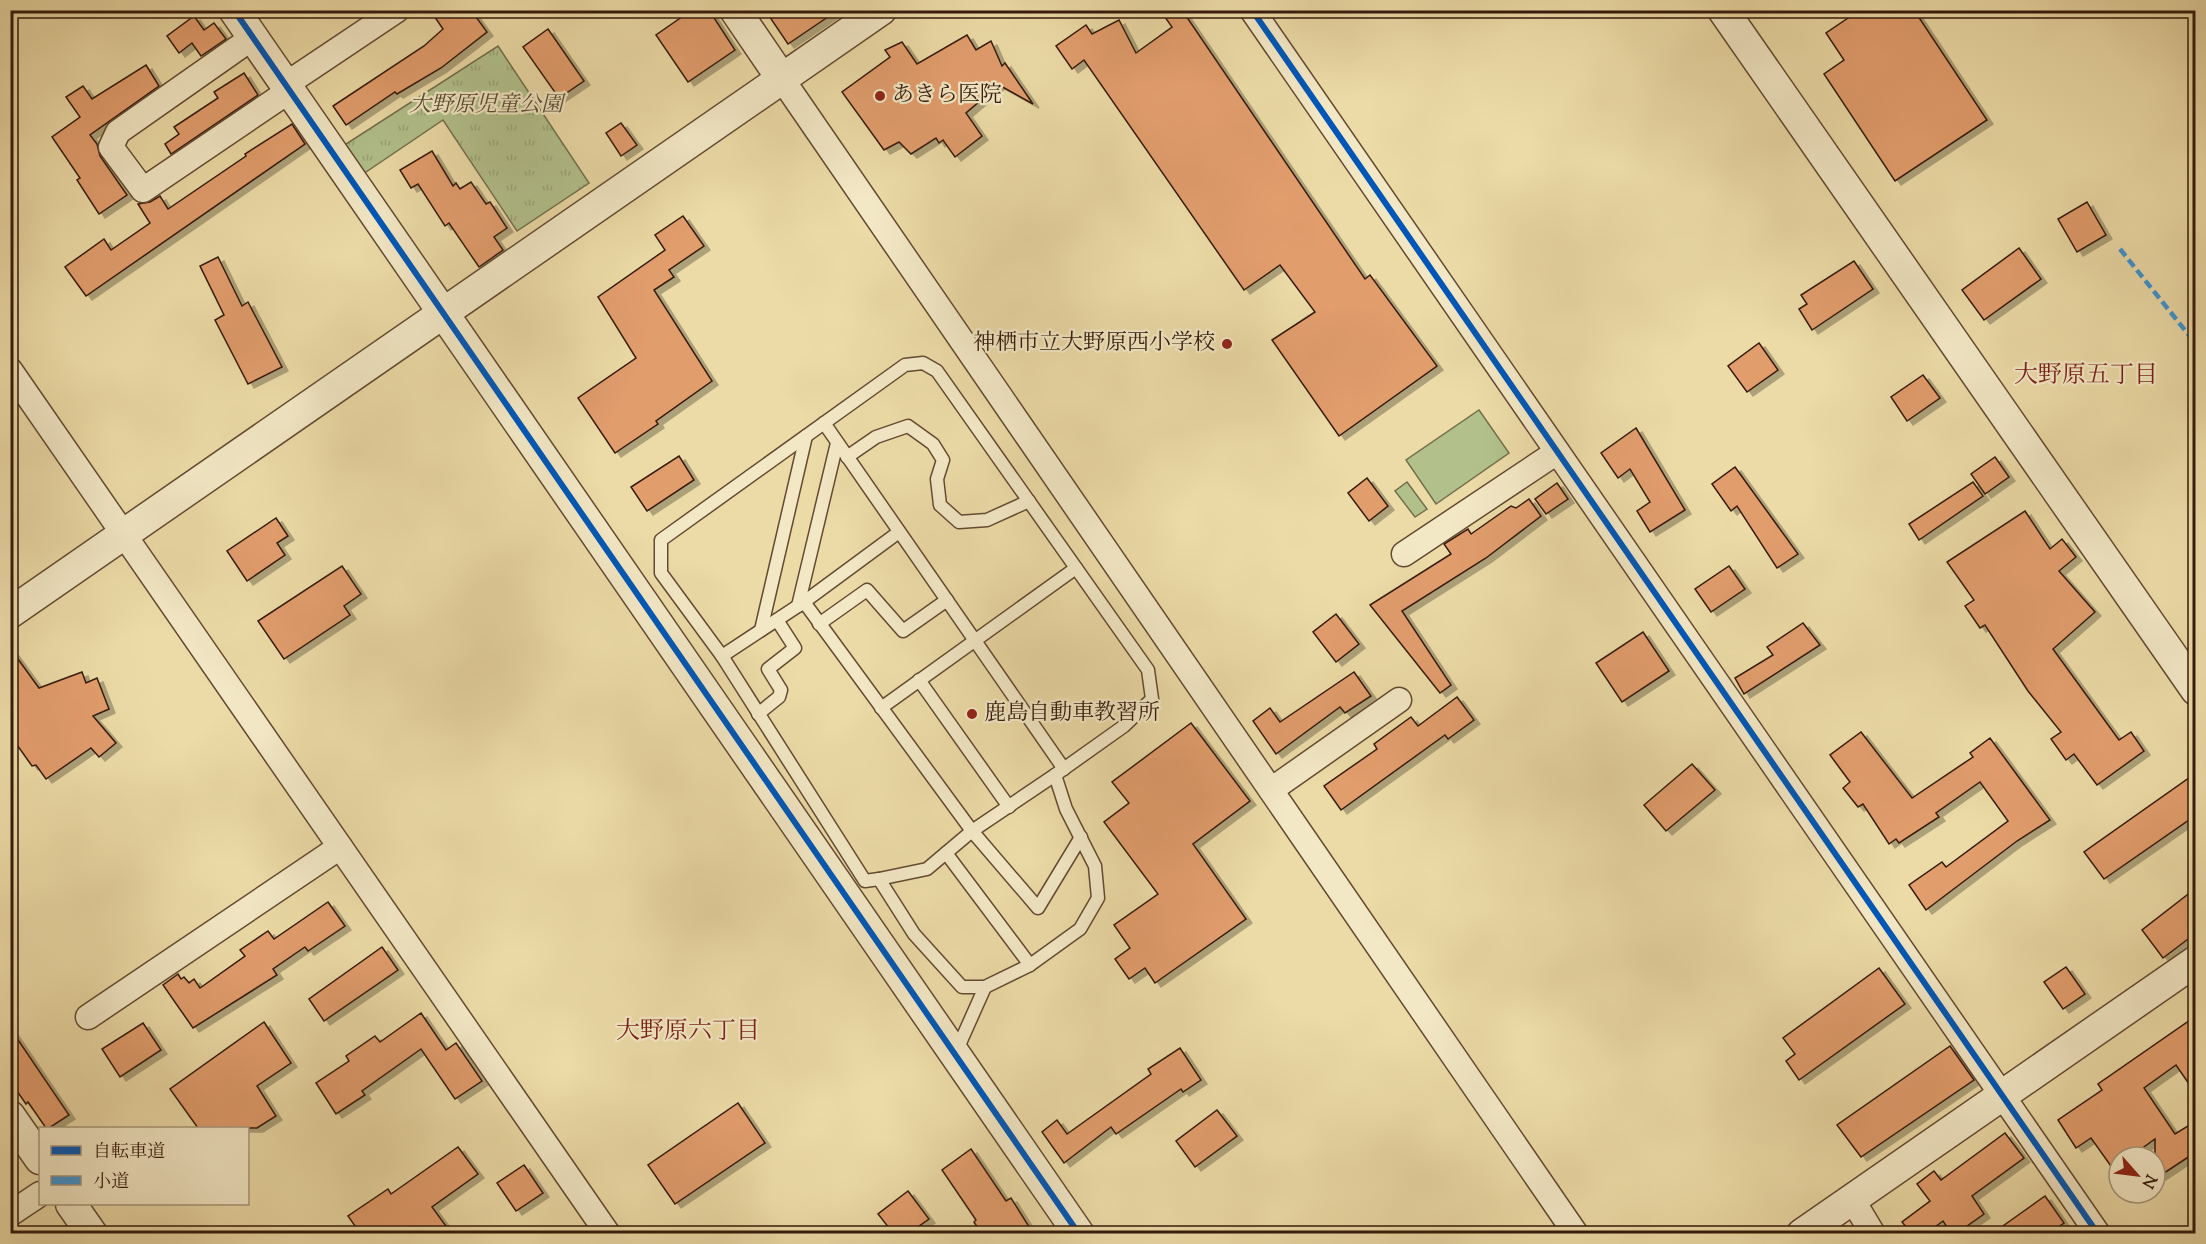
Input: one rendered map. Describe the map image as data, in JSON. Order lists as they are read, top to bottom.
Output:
{
  "districts": ["大野原五丁目", "大野原六丁目"],
  "parks": ["大野原児童公園"],
  "places": ["あきら医院", "神栖市立大野原西小学校", "鹿島自動車教習所"],
  "legend": ["自転車道", "小道"],
  "north": "bottom right"
}
